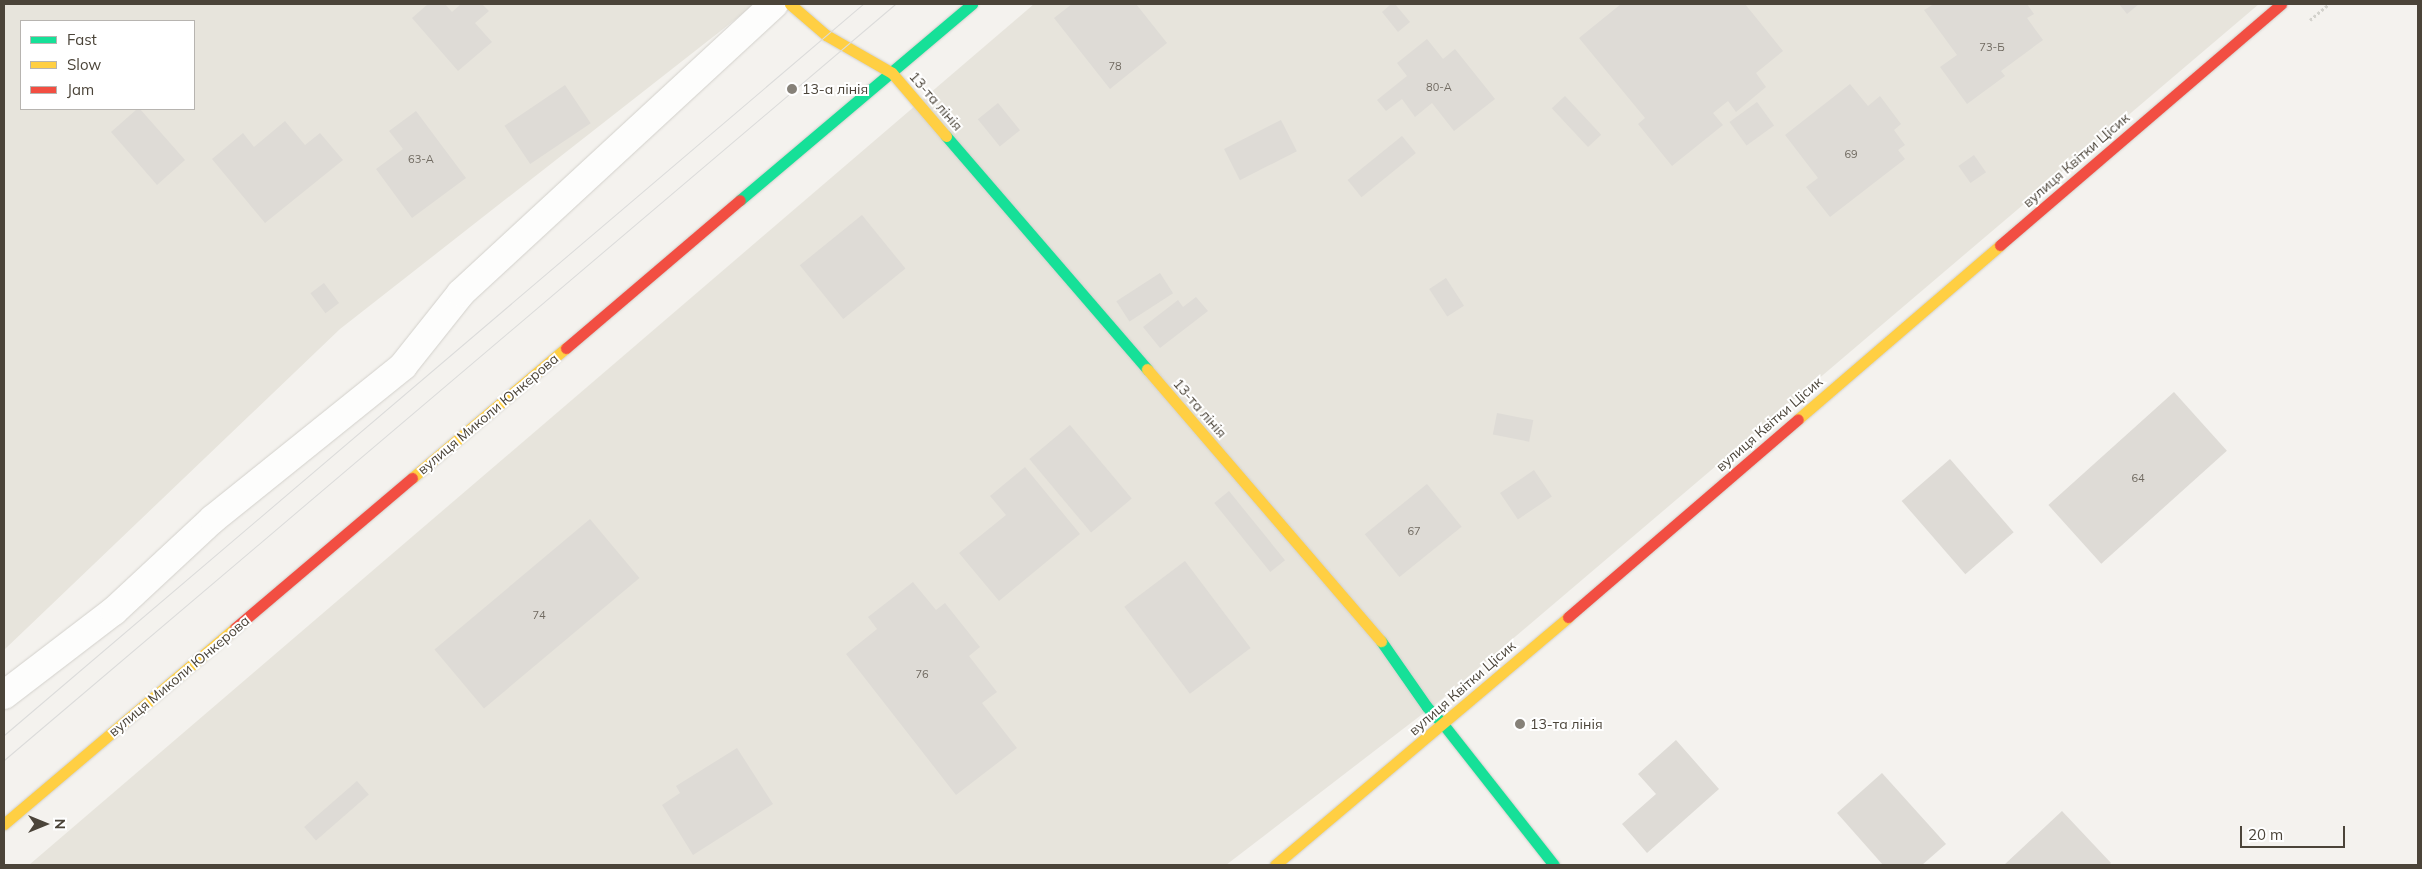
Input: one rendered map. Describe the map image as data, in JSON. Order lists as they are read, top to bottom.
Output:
{
  "streets": {
    "street": ["13-та лінія", "вулиця Квітки Цісик", "вулиця Миколи Юнкерова"]
  },
  "crossings": [
    ["13-та лінія", "вулиця Квітки Цісик"],
    ["13-та лінія", "вулиця Миколи Юнкерова"]
  ],
  "places": ["13-а лінія", "13-та лінія"],
  "house_numbers": [
    "73-Б",
    "78",
    "80-А",
    "69",
    "63-А",
    "64",
    "67",
    "74",
    "76"
  ],
  "legend": ["Fast", "Slow", "Jam"],
  "scale_bar": "20 m",
  "north": "right"
}
